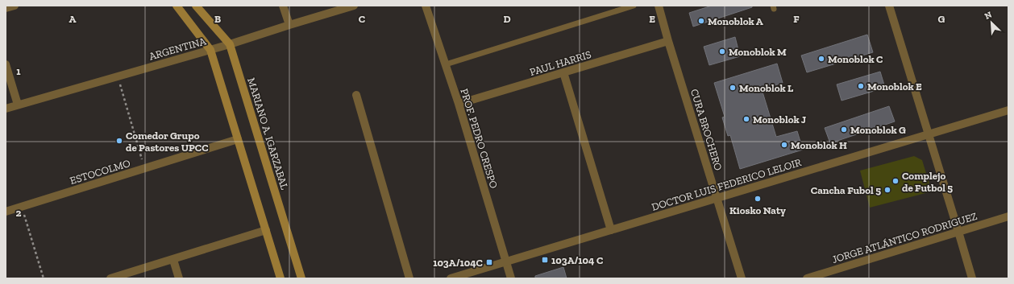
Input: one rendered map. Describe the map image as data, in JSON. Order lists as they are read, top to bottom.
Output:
{
  "streets": {
    "main road": ["MARIANO A. IGARZABAL"],
    "street": [
      "ARGENTINA",
      "PAUL HARRIS",
      "CURA BROCHERO",
      "PROF. PEDRO CRESPO",
      "ESTOCOLMO",
      "DOCTOR LUIS FEDERICO LELOIR",
      "JORGE ATLÁNTICO RODRIGUEZ"
    ]
  },
  "crossings": [
    ["ARGENTINA", "MARIANO A. IGARZABAL"],
    ["PAUL HARRIS", "CURA BROCHERO"],
    ["PAUL HARRIS", "PROF. PEDRO CRESPO"],
    ["CURA BROCHERO", "DOCTOR LUIS FEDERICO LELOIR"],
    ["PROF. PEDRO CRESPO", "DOCTOR LUIS FEDERICO LELOIR"]
  ],
  "places": {
    "other": [
      "Monoblok A",
      "Monoblok M",
      "Monoblok C",
      "Monoblok E",
      "Monoblok L",
      "Monoblok J",
      "Monoblok G",
      "Comedor Grupo de Pastores UPCC",
      "Monoblok H",
      "Complejo de Futbol 5",
      "Cancha Fubol 5",
      "Kiosko Naty"
    ],
    "transit": ["103A/104 C", "103A/104C"]
  },
  "north": "top left",
  "grid": {
    "columns": [
      "A",
      "B",
      "C",
      "D",
      "E",
      "F",
      "G"
    ],
    "rows": ["1", "2"]
  }
}
